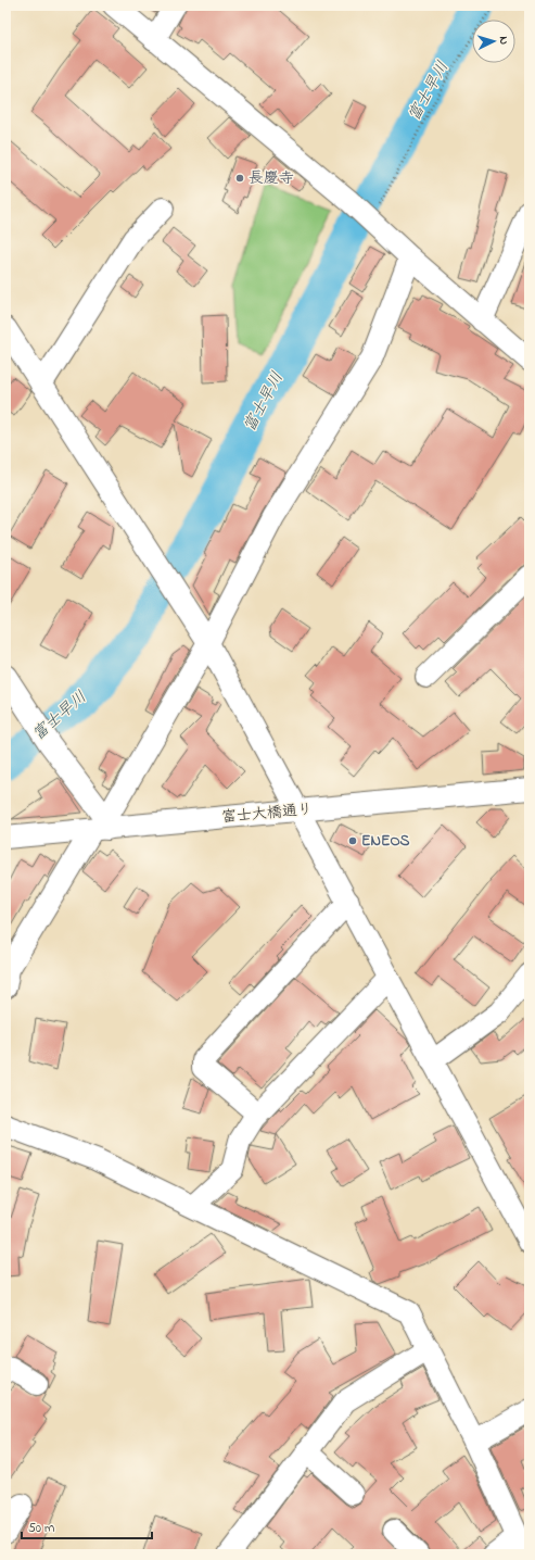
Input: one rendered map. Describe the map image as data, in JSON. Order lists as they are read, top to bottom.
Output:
{
  "streets": {
    "street": ["富士大橋通り"]
  },
  "water": ["富士早川"],
  "places": ["長慶寺", "ENEOS"],
  "scale_bar": "50 m",
  "north": "right"
}
